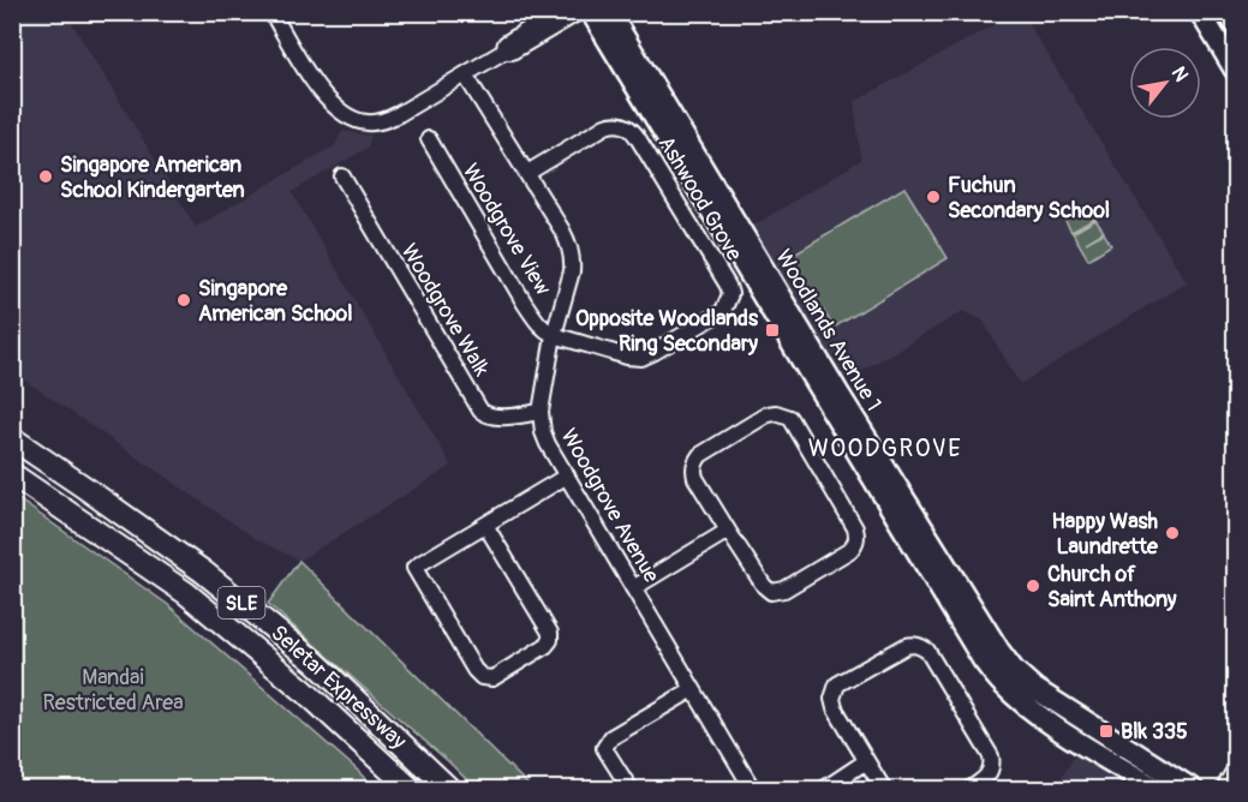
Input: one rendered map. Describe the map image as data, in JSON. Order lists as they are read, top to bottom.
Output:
{
  "streets": {
    "highway": ["SLE", "Seletar Expressway"],
    "main road": ["Woodlands Avenue 1"],
    "street": [
      "Ashwood Grove",
      "Woodgrove View",
      "Woodgrove Walk",
      "Woodgrove Avenue"
    ]
  },
  "crossings": [
    ["Ashwood Grove", "Woodgrove View"],
    ["Ashwood Grove", "Woodgrove Avenue"],
    ["Woodgrove View", "Woodgrove Avenue"],
    ["Woodgrove Walk", "Woodgrove Avenue"]
  ],
  "districts": ["WOODGROVE"],
  "parks": ["Mandai Restricted Area"],
  "places": {
    "other": [
      "Singapore American School Kindergarten",
      "Fuchun Secondary School",
      "Singapore American School",
      "Happy Wash Laundrette",
      "Church of Saint Anthony"
    ],
    "transit": ["Opposite Woodlands Ring Secondary", "Blk 335"]
  },
  "north": "top right"
}
